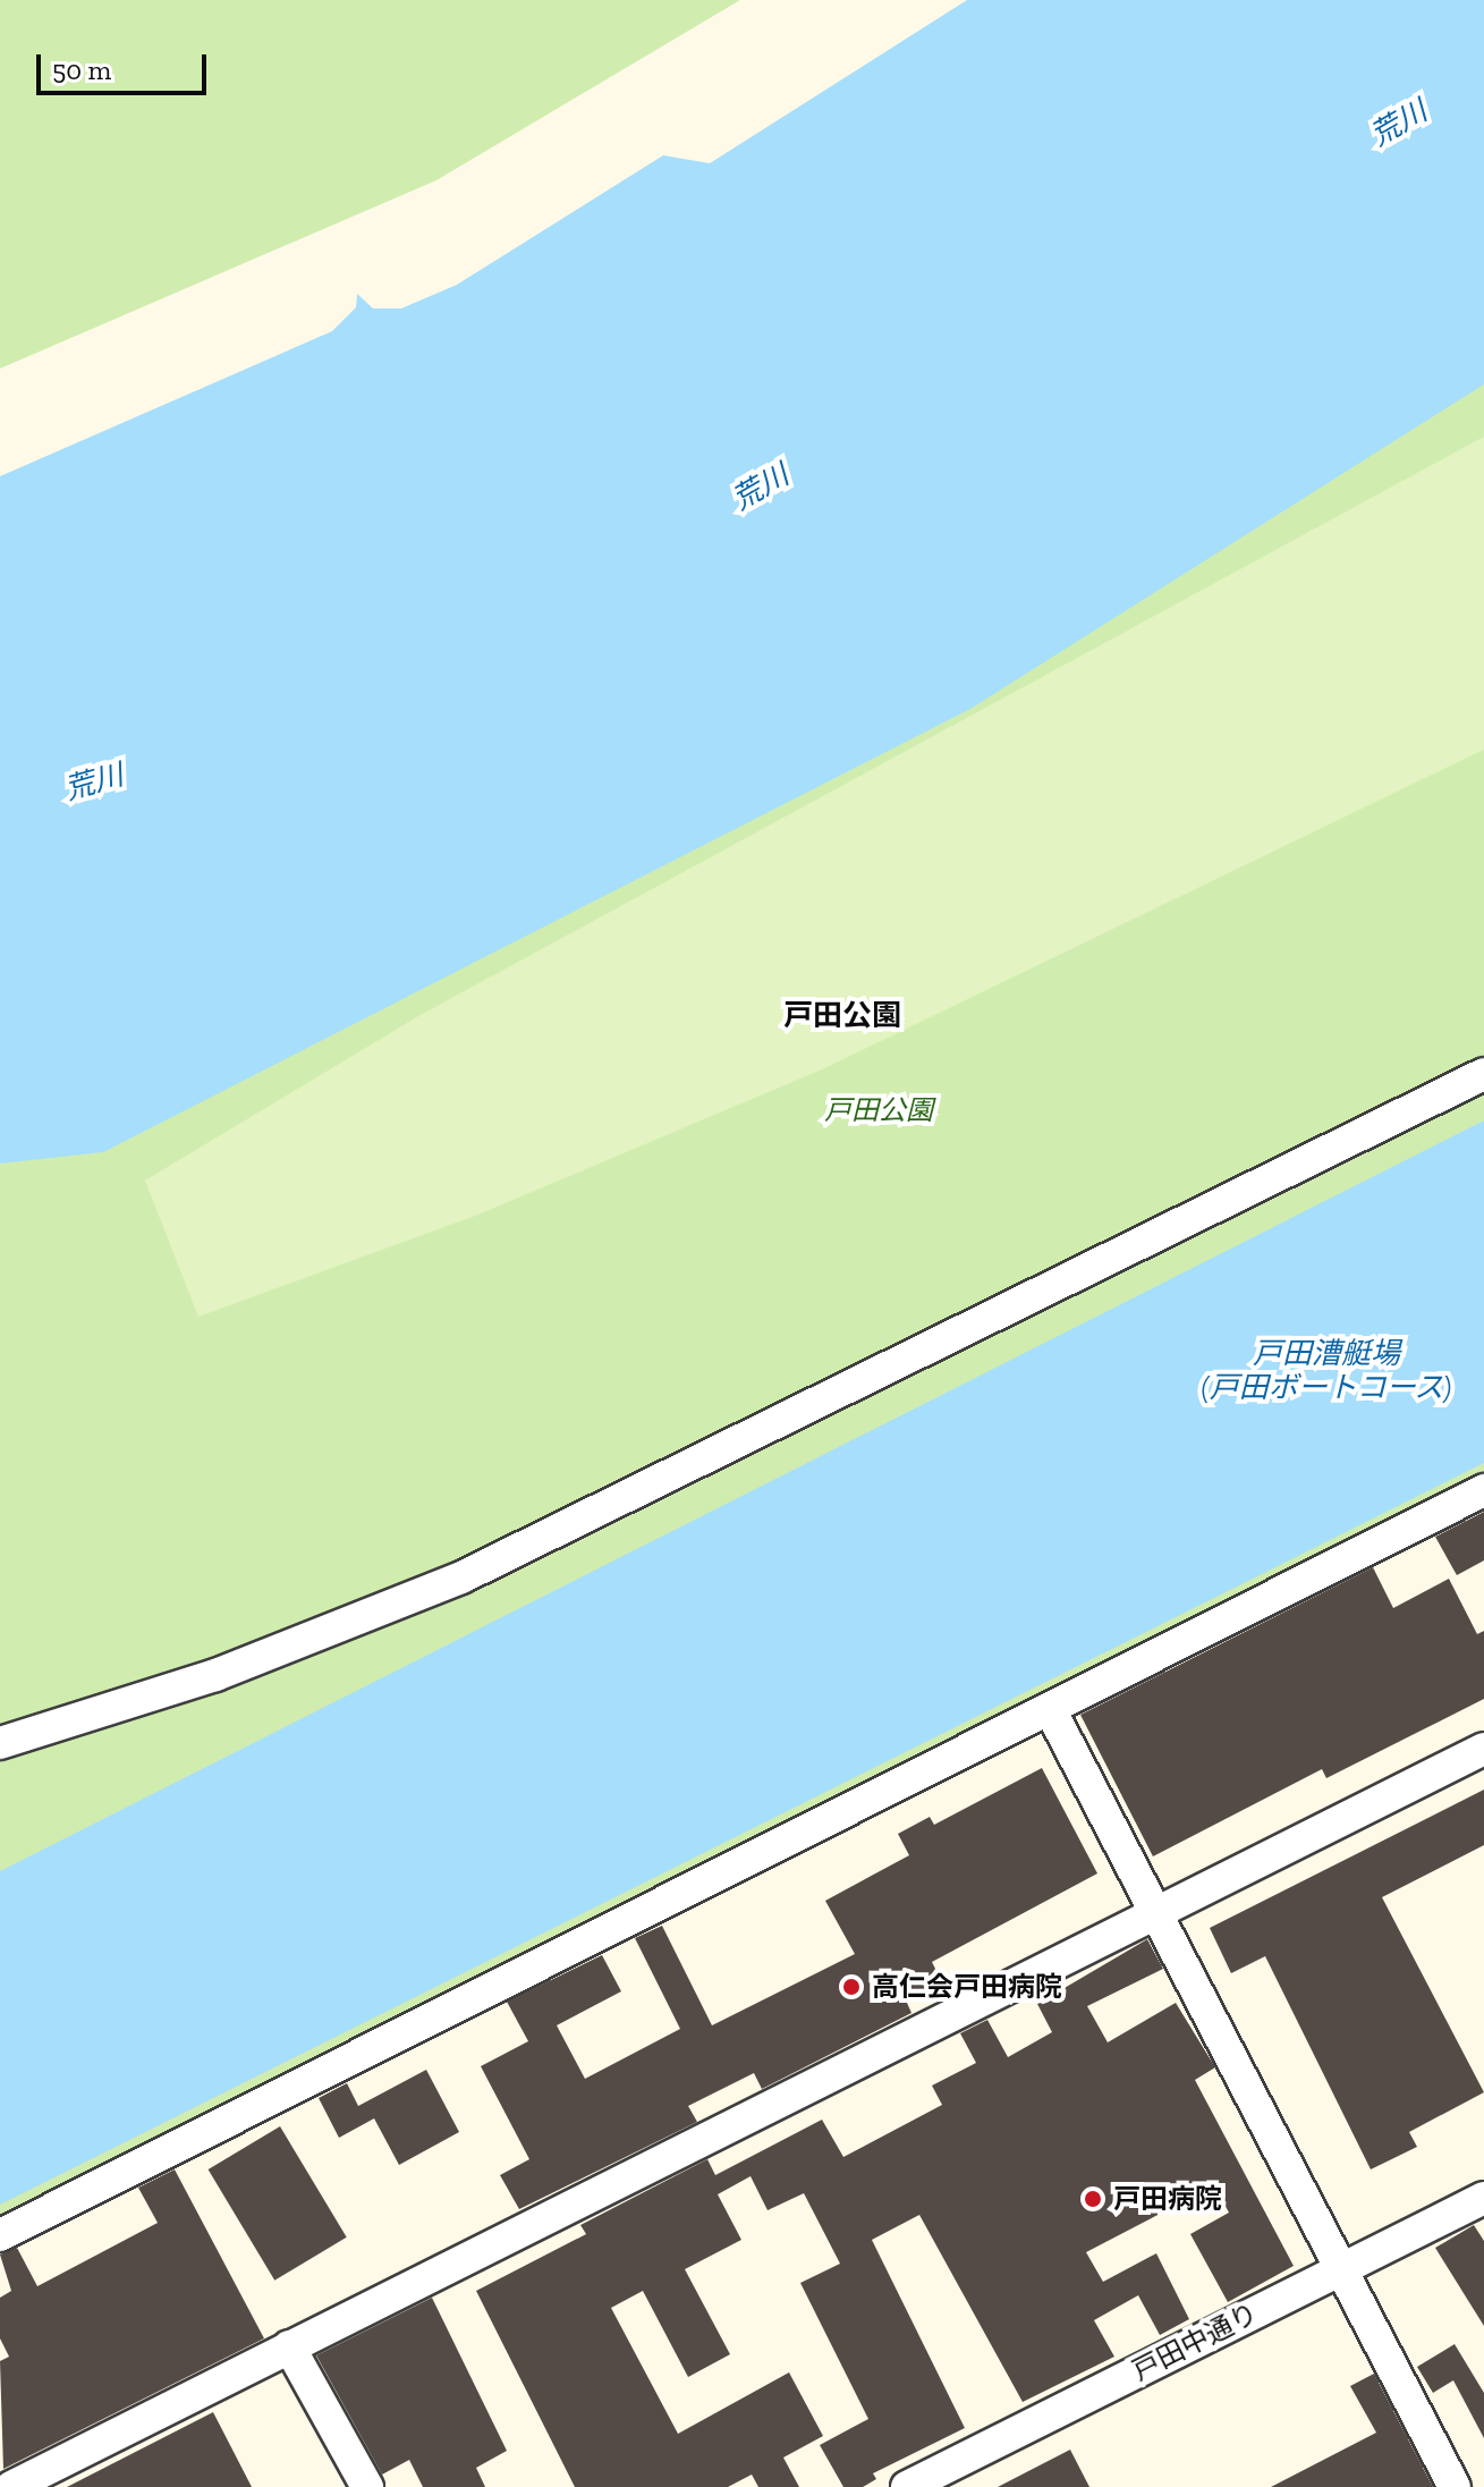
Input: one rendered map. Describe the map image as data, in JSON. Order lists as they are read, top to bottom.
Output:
{
  "streets": {
    "street": ["戸田中通り"]
  },
  "districts": ["戸田公園"],
  "water": ["荒川", "戸田漕艇場 (戸田ボートコース)"],
  "parks": ["戸田公園"],
  "places": ["高仁会戸田病院", "戸田病院"],
  "scale_bar": "50 m"
}
